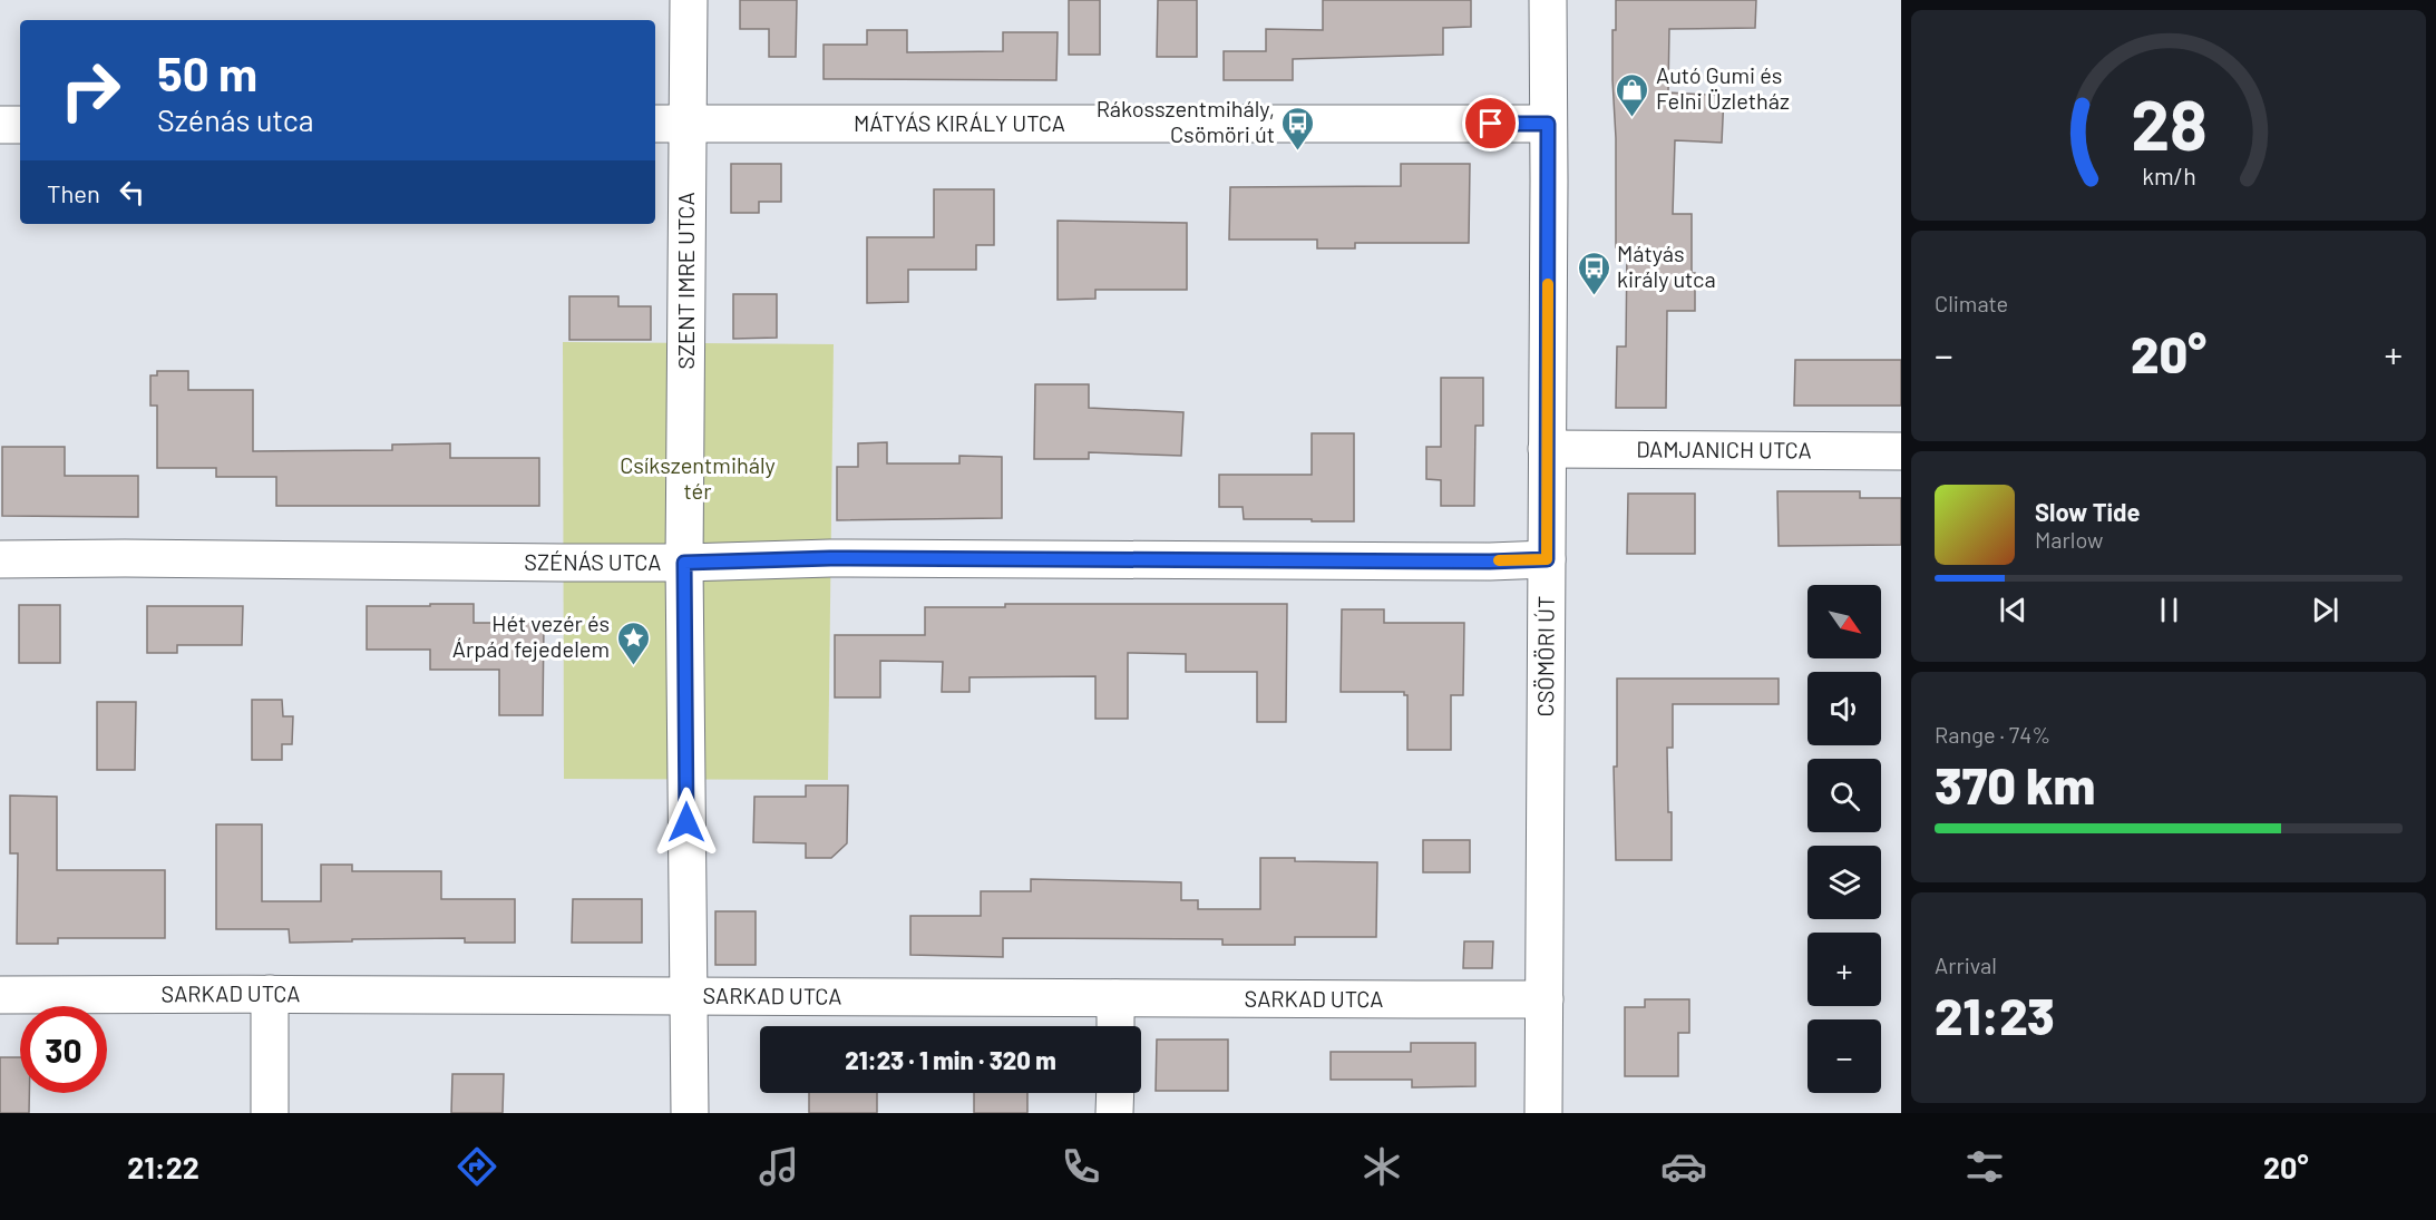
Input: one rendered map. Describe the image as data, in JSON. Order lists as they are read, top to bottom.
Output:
{
  "streets": {
    "street": [
      "MÁTYÁS KIRÁLY UTCA",
      "SZENT IMRE UTCA",
      "DAMJANICH UTCA",
      "SZÉNÁS UTCA",
      "CSÖMÖRI ÚT",
      "SARKAD UTCA"
    ]
  },
  "crossings": [
    ["MÁTYÁS KIRÁLY UTCA", "SZENT IMRE UTCA"],
    ["MÁTYÁS KIRÁLY UTCA", "CSÖMÖRI ÚT"],
    ["SZENT IMRE UTCA", "SZÉNÁS UTCA"],
    ["DAMJANICH UTCA", "CSÖMÖRI ÚT"],
    ["SZÉNÁS UTCA", "CSÖMÖRI ÚT"],
    ["CSÖMÖRI ÚT", "SARKAD UTCA"]
  ],
  "parks": ["Csíkszentmihály tér"],
  "places": {
    "shop": ["Autó Gumi és Felni Üzletház"],
    "bus stop": ["Rákosszentmihály, Csömöri út", "Mátyás király utca"],
    "place": ["Hét vezér és Árpád fejedelem"]
  },
  "north": "bottom right",
  "page": {
    "turn": ["50 m", "Szénás utca"],
    "then": "Then",
    "tile": [
      "Climate",
      ["Range · 74%", "370 km"],
      ["Arrival", "21:23"]
    ],
    "heat": ["−", "20°", "+"],
    "song": ["Slow Tide", "Marlow"],
    "map_buttons": ["+", "−"],
    "limit": "30",
    "trip": "21:23 · 1 min · 320 m",
    "tabs": ["21:22", "20°"],
    "gauge": ["28", "km/h"]
  }
}
